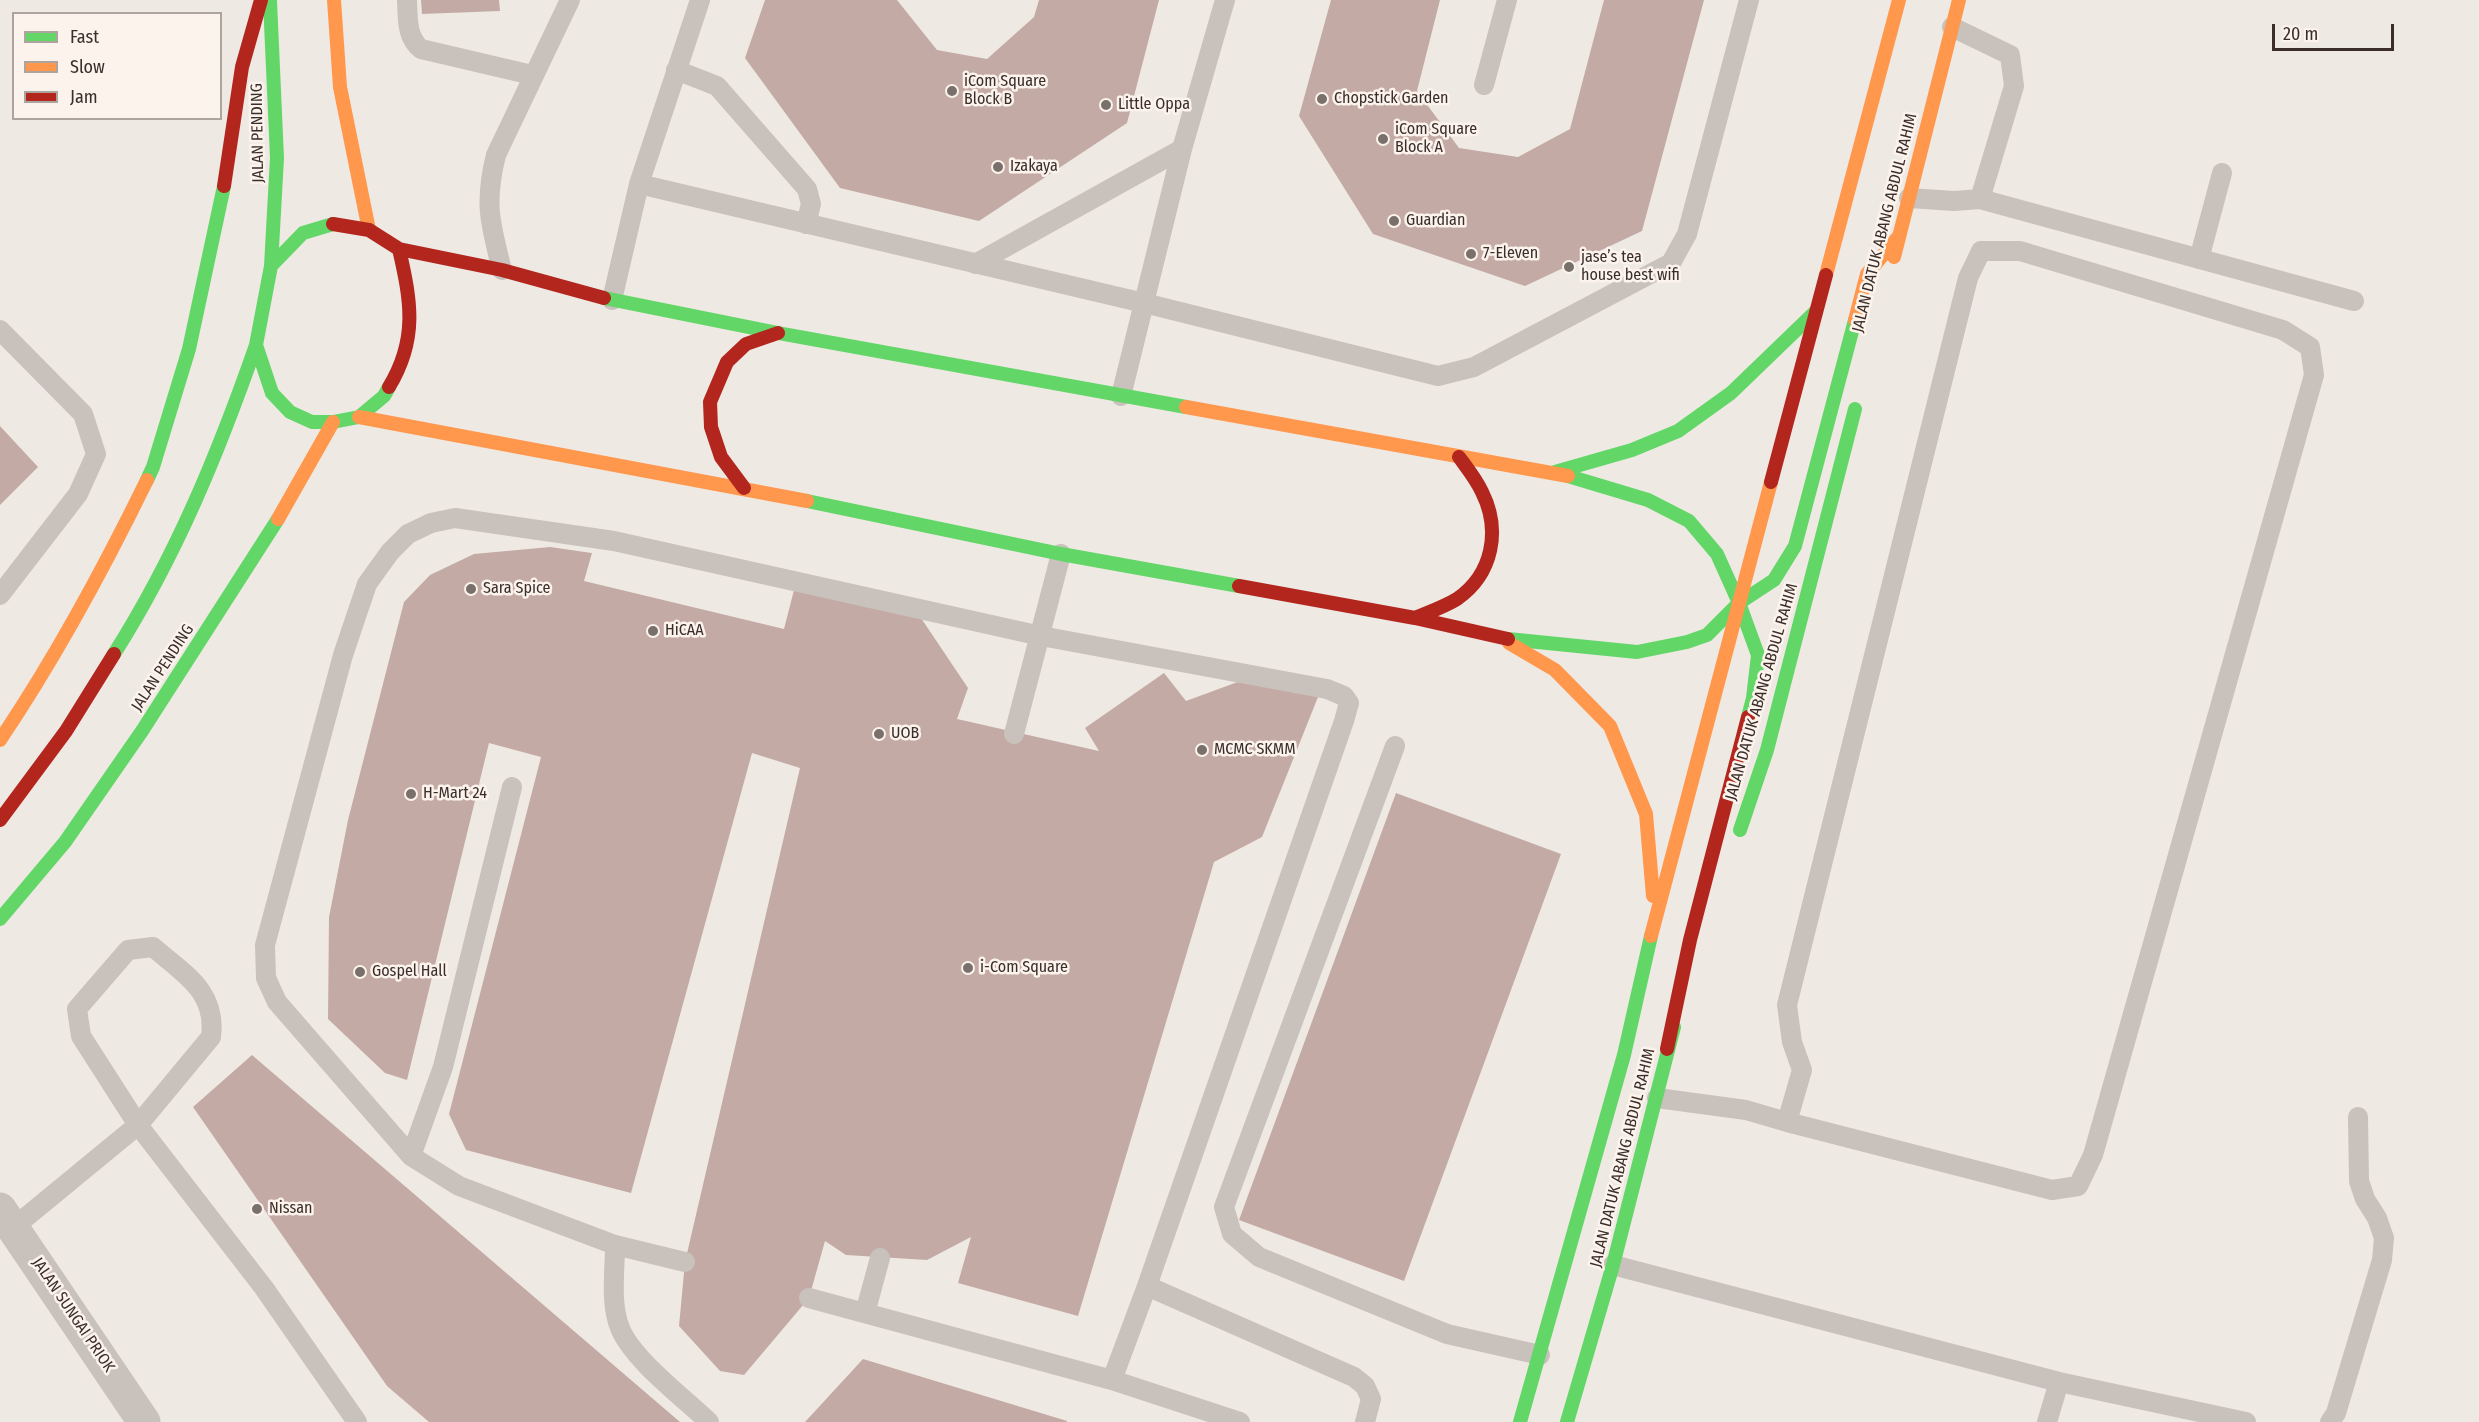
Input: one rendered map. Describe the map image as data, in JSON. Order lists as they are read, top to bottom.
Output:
{
  "streets": {
    "street": ["JALAN PENDING", "JALAN DATUK ABANG ABDUL RAHIM", "JALAN SUNGAI PRIOK"]
  },
  "places": [
    "iCom Square Block B",
    "Chopstick Garden",
    "Little Oppa",
    "iCom Square Block A",
    "Izakaya",
    "Guardian",
    "7-Eleven",
    "jase’s tea house best wifi",
    "Sara Spice",
    "HiCAA",
    "UOB",
    "MCMC SKMM",
    "H-Mart 24",
    "i-Com Square",
    "Gospel Hall",
    "Nissan"
  ],
  "legend": ["Fast", "Slow", "Jam"],
  "scale_bar": "20 m"
}
